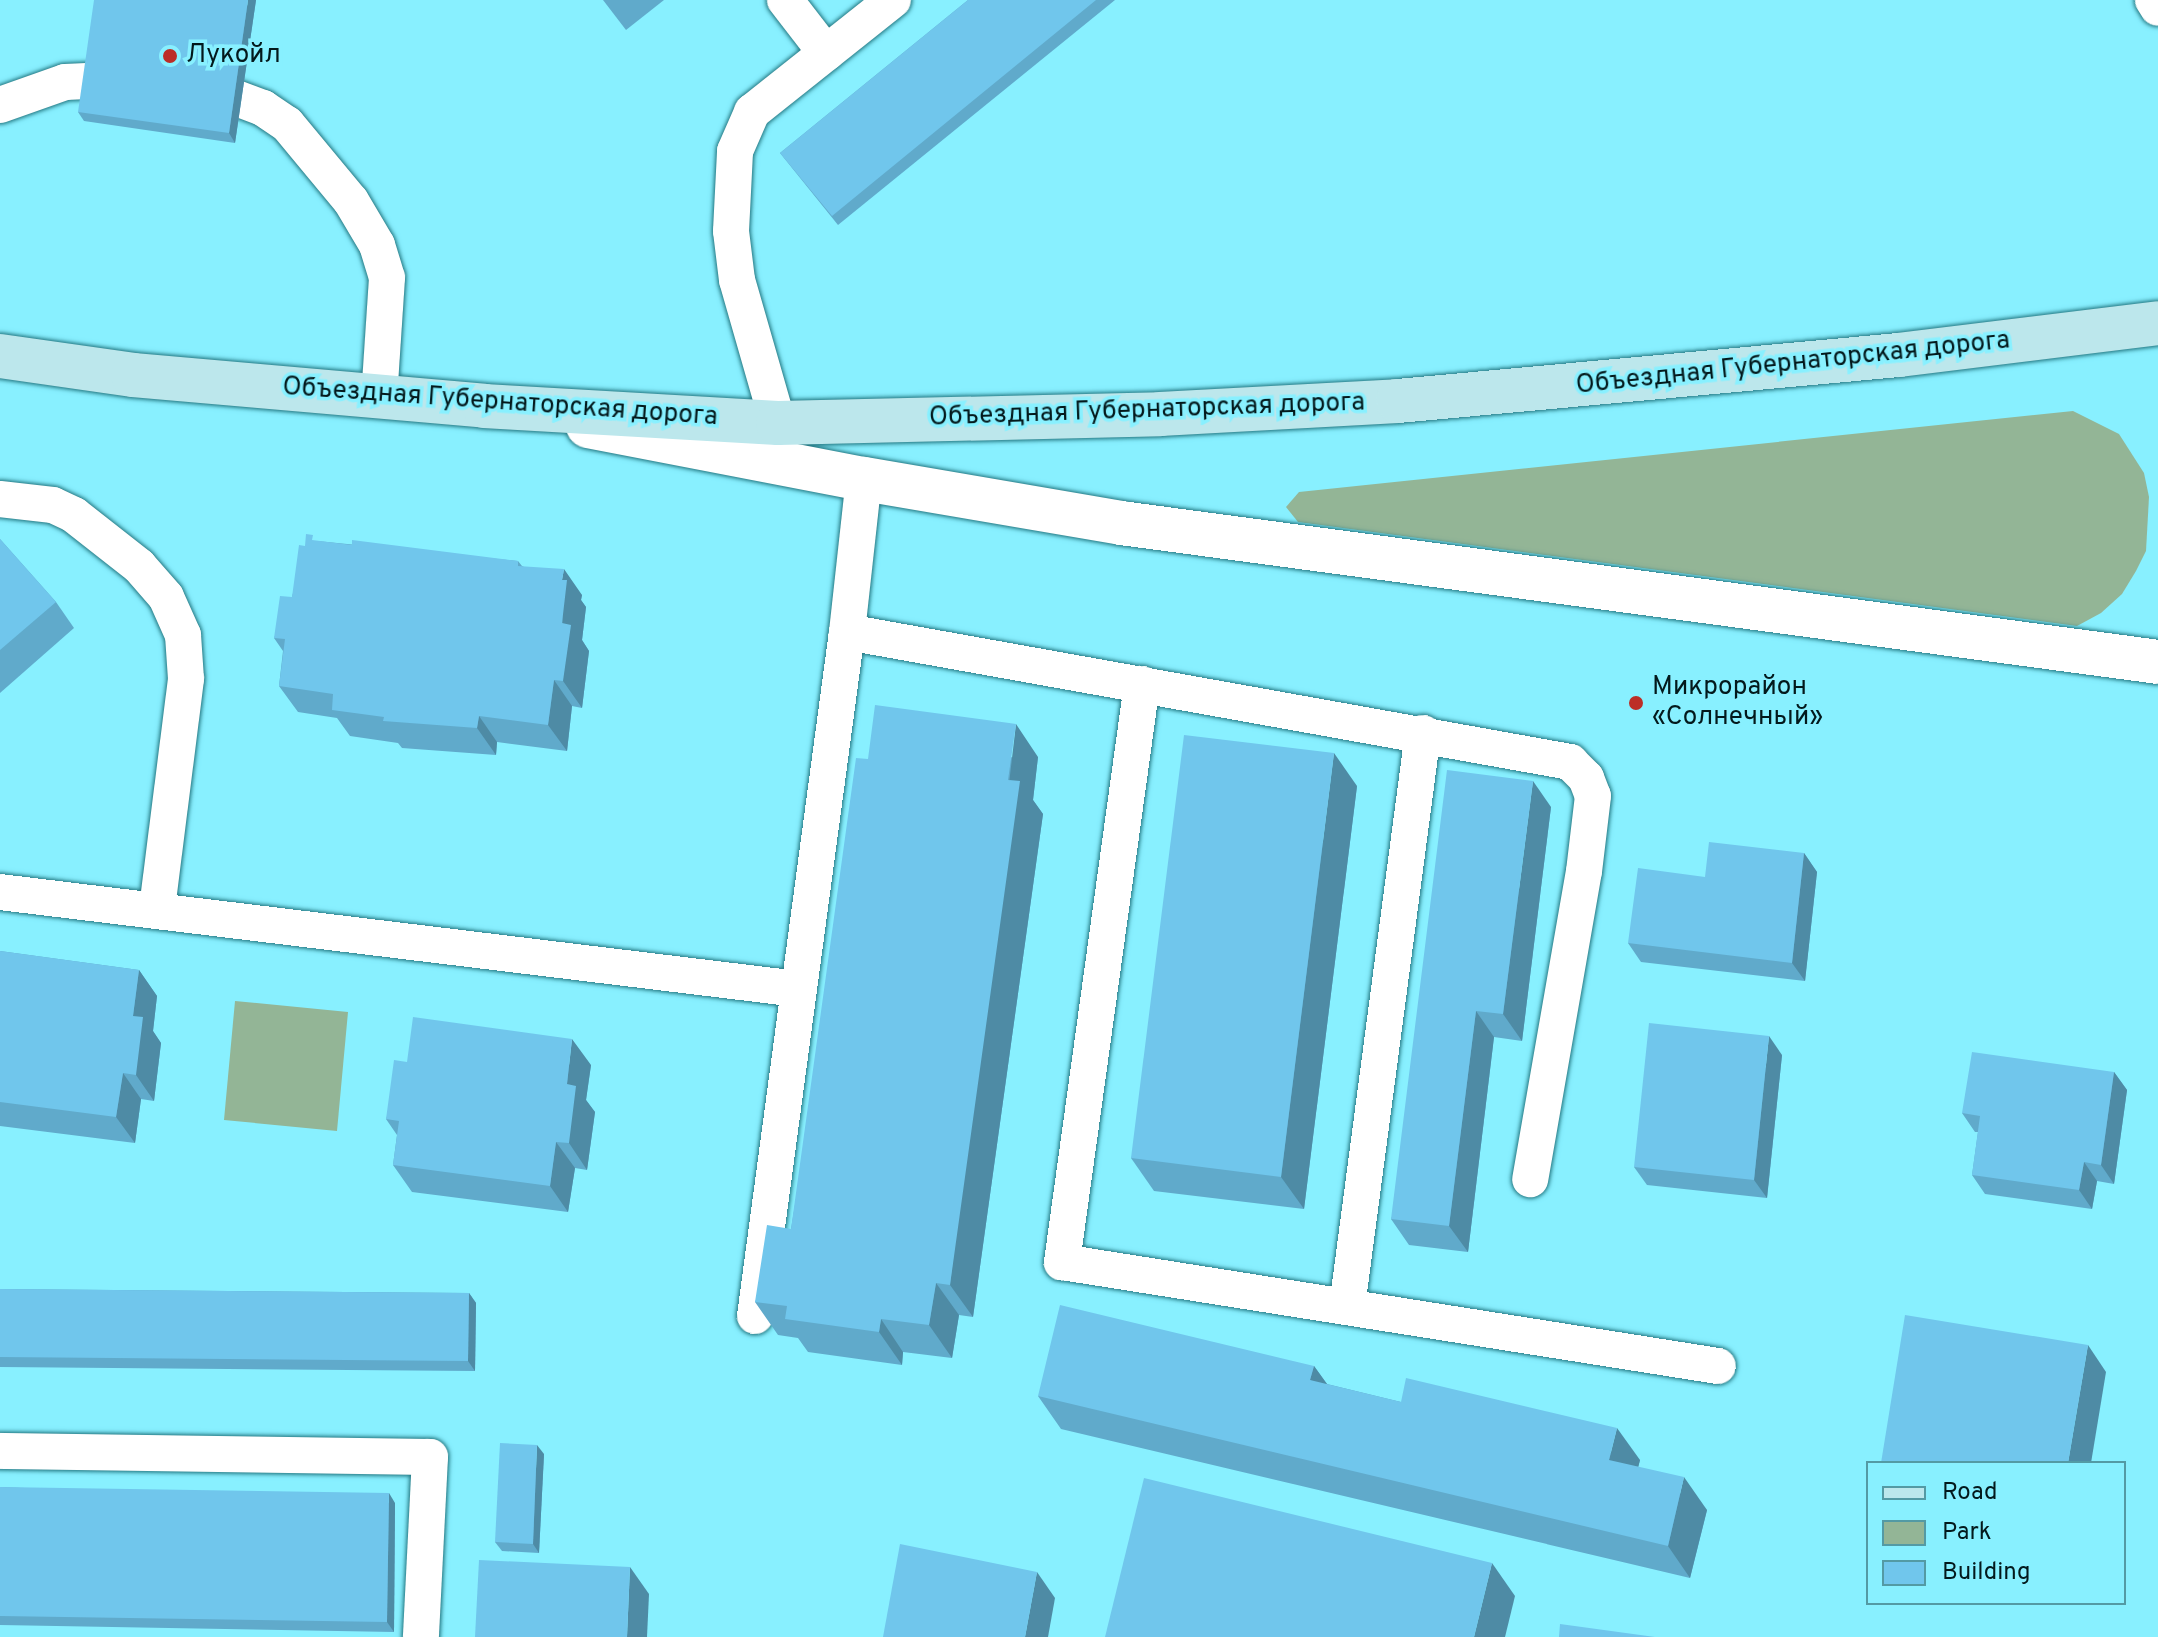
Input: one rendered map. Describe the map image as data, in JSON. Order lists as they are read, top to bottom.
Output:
{
  "streets": {
    "main road": ["Объездная Губернаторская дорога"]
  },
  "places": ["Лукойл", "Микрорайон «Солнечный»"],
  "legend": ["Road", "Park", "Building"]
}
